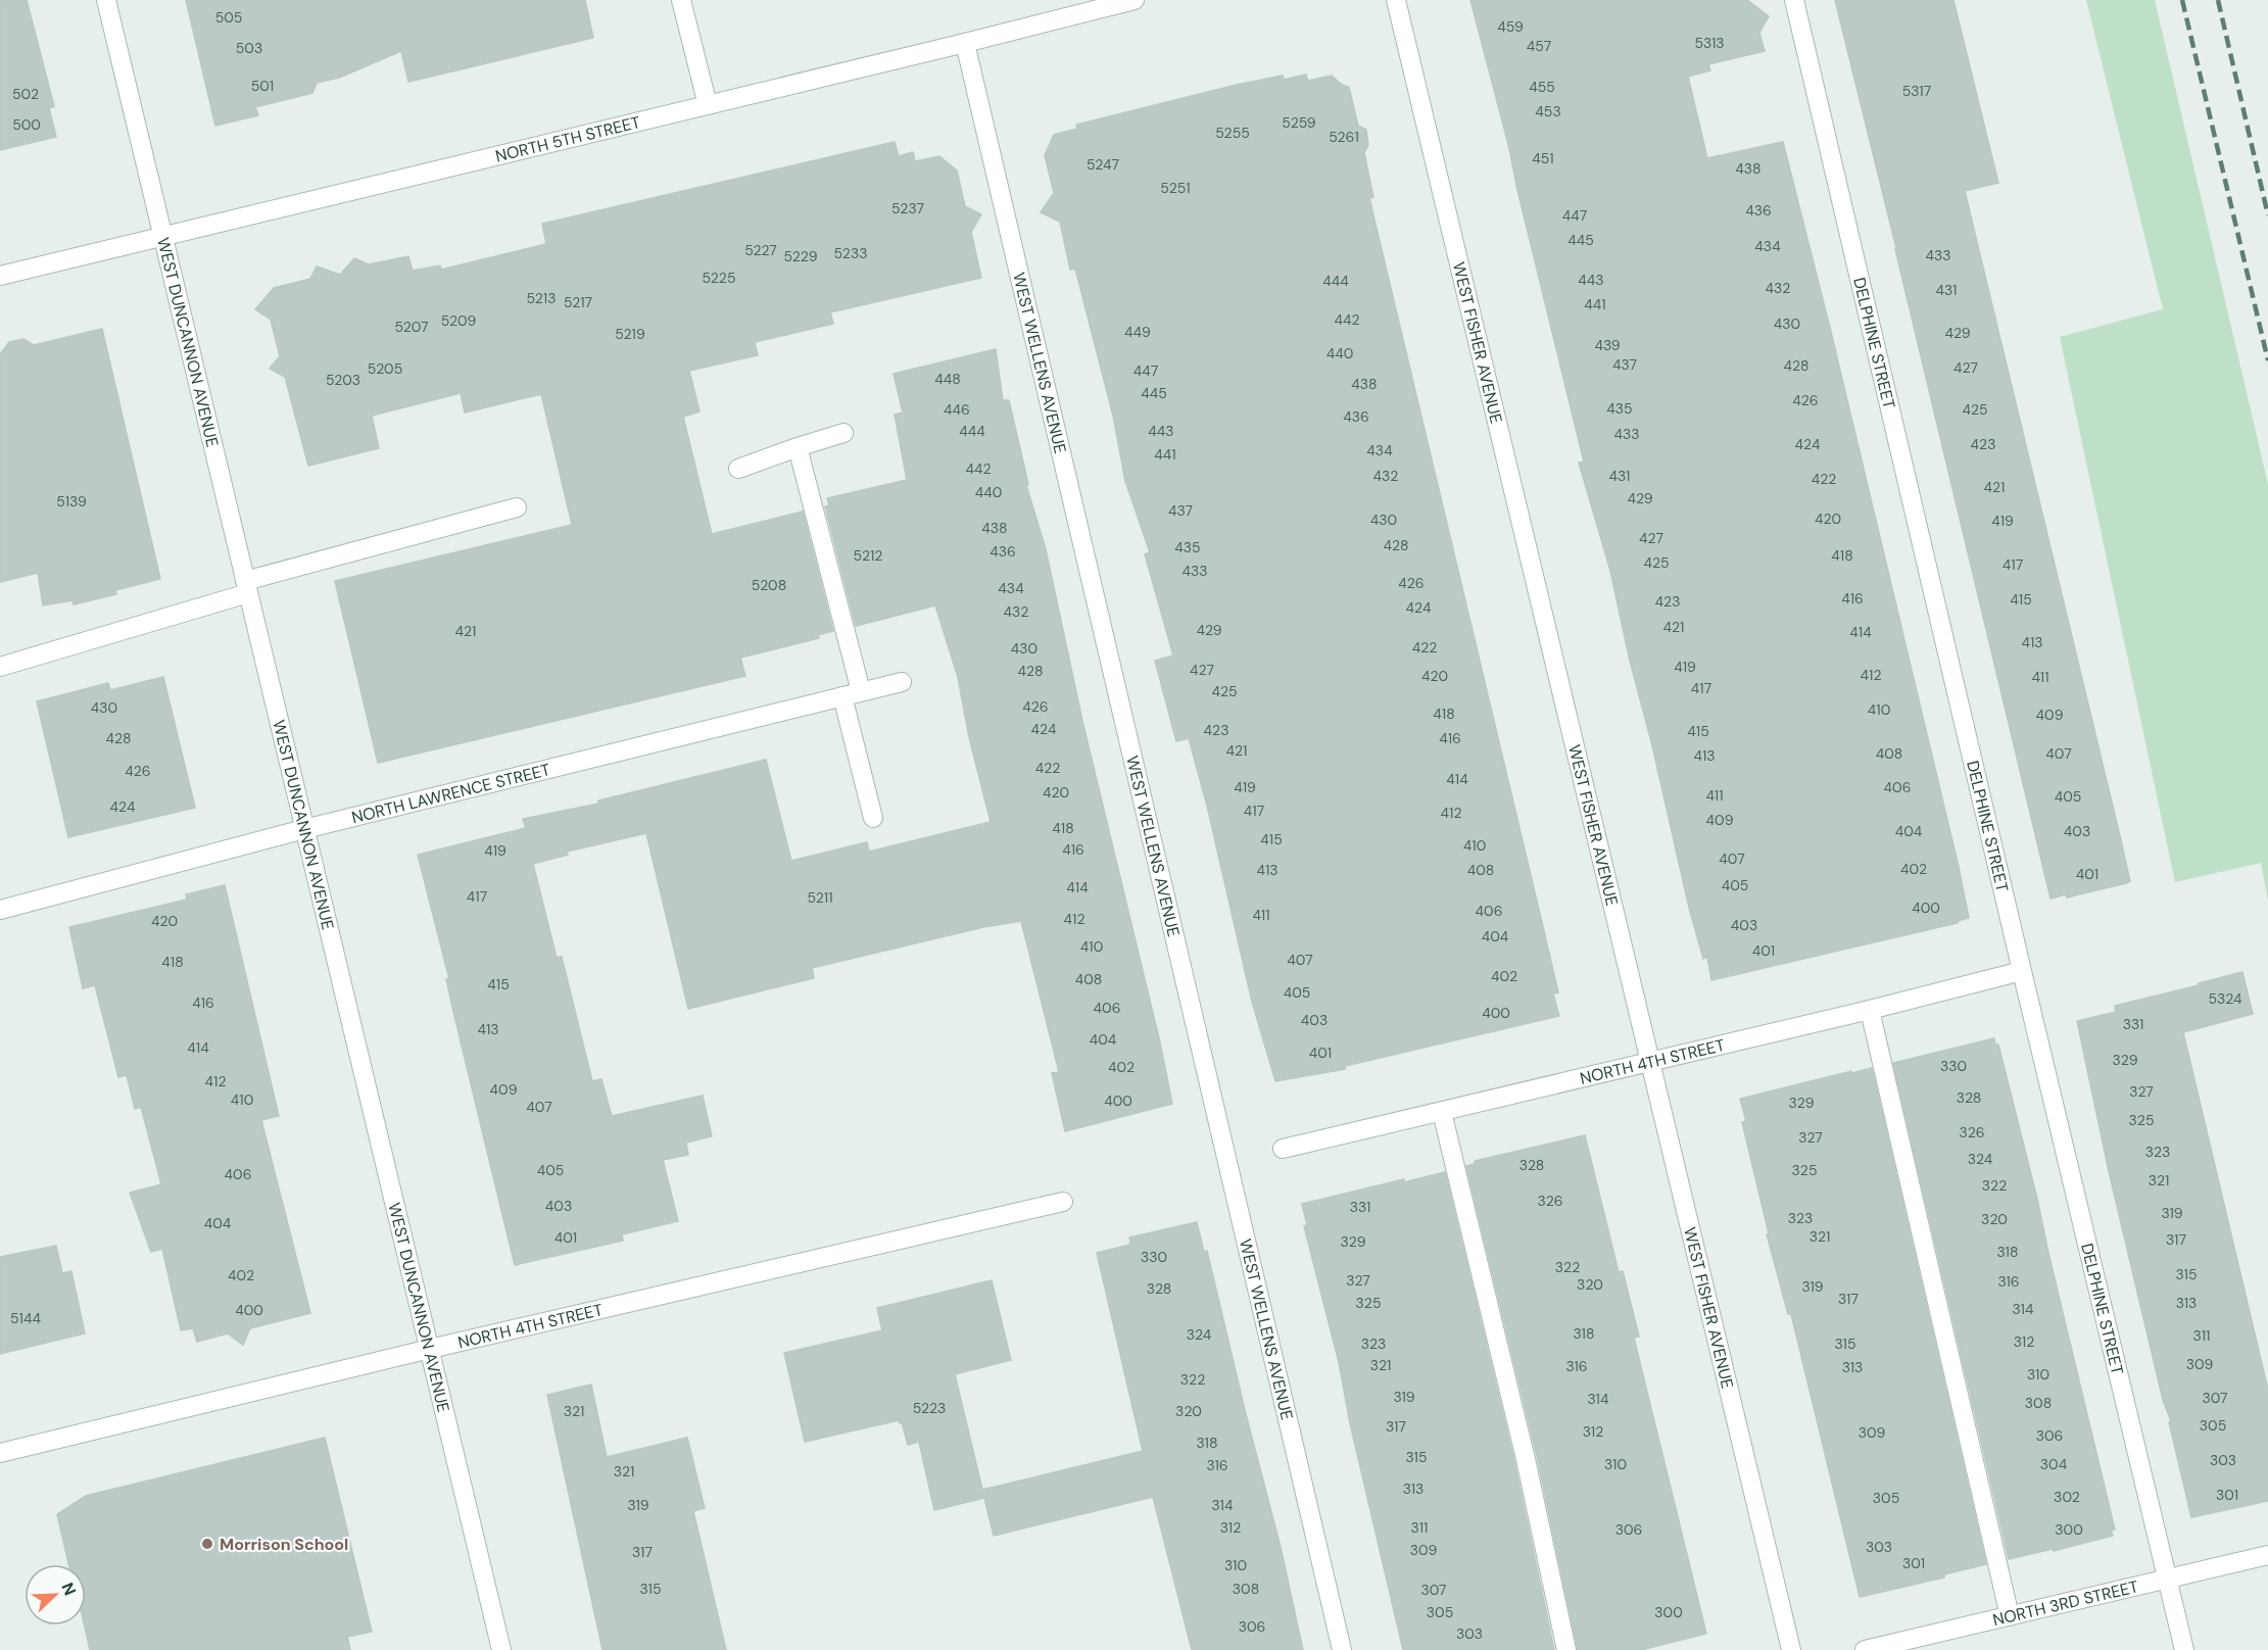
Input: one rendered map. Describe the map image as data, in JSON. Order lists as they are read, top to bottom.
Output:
{
  "streets": {
    "street": [
      "NORTH 5TH STREET",
      "WEST DUNCANNON AVENUE",
      "WEST FISHER AVENUE",
      "DELPHINE STREET",
      "WEST WELLENS AVENUE",
      "NORTH LAWRENCE STREET",
      "NORTH 4TH STREET",
      "NORTH 3RD STREET"
    ]
  },
  "crossings": [
    ["NORTH 5TH STREET", "WEST DUNCANNON AVENUE"],
    ["NORTH 5TH STREET", "WEST WELLENS AVENUE"],
    ["WEST DUNCANNON AVENUE", "NORTH LAWRENCE STREET"],
    ["WEST DUNCANNON AVENUE", "NORTH 4TH STREET"],
    ["WEST FISHER AVENUE", "NORTH 4TH STREET"],
    ["DELPHINE STREET", "NORTH 4TH STREET"],
    ["DELPHINE STREET", "NORTH 3RD STREET"]
  ],
  "places": ["Morrison School"],
  "house_numbers": [
    "505",
    "459",
    "5313",
    "457",
    "503",
    "501",
    "455",
    "5317",
    "502",
    "453",
    "5259",
    "500",
    "5255",
    "5261",
    "451",
    "5247",
    "438",
    "5251",
    "5237",
    "436",
    "447",
    "445",
    "434",
    "5227",
    "5233",
    "433",
    "5229",
    "5225",
    "443",
    "444",
    "432",
    "431",
    "5213",
    "5217",
    "441",
    "442",
    "5209",
    "430",
    "5207",
    "449",
    "429",
    "5219",
    "439",
    "440",
    "437",
    "428",
    "427",
    "5205",
    "447",
    "448",
    "5203",
    "438",
    "445",
    "426",
    "435",
    "446",
    "425",
    "436",
    "444",
    "443",
    "433",
    "424",
    "423",
    "434",
    "441",
    "442",
    "432",
    "431",
    "422",
    "421",
    "440",
    "429",
    "5139",
    "437",
    "420",
    "430",
    "419",
    "438",
    "427",
    "428",
    "435",
    "436",
    "5212",
    "418",
    "425",
    "417",
    "433",
    "426",
    "5208",
    "434",
    "416",
    "415",
    "423",
    "424",
    "432",
    "421",
    "429",
    "421",
    "414",
    "413",
    "422",
    "430",
    "419",
    "427",
    "428",
    "412",
    "420",
    "411",
    "417",
    "425",
    "426",
    "430",
    "410",
    "418",
    "409",
    "424",
    "423",
    "415",
    "428",
    "416",
    "421",
    "408",
    "407",
    "413",
    "422",
    "426",
    "414",
    "419",
    "406",
    "420",
    "411",
    "405",
    "424",
    "417",
    "412",
    "409",
    "418",
    "404",
    "403",
    "415",
    "410",
    "416",
    "419",
    "407",
    "402",
    "413",
    "408",
    "401",
    "405",
    "414",
    "417",
    "5211",
    "400",
    "406",
    "411",
    "412",
    "420",
    "403",
    "404",
    "410",
    "401",
    "407",
    "418",
    "402",
    "408",
    "415",
    "405",
    "5324",
    "416",
    "406",
    "400",
    "403",
    "331",
    "413",
    "404",
    "414",
    "401",
    "329",
    "330",
    "402",
    "412",
    "409",
    "327",
    "328",
    "410",
    "400",
    "329",
    "407",
    "325",
    "326",
    "327",
    "323",
    "324",
    "328",
    "405",
    "325",
    "406",
    "321",
    "322",
    "326",
    "403",
    "331",
    "319",
    "323",
    "320",
    "404",
    "321",
    "401",
    "317",
    "329",
    "318",
    "330",
    "322",
    "315",
    "402",
    "327",
    "316",
    "320",
    "319",
    "328",
    "317",
    "325",
    "313",
    "314",
    "400",
    "5144",
    "318",
    "324",
    "311",
    "312",
    "323",
    "315",
    "309",
    "321",
    "316",
    "313",
    "310",
    "322",
    "319",
    "307",
    "314",
    "308",
    "5223",
    "321",
    "320",
    "305",
    "317",
    "312",
    "309",
    "306",
    "318",
    "315",
    "303",
    "310",
    "304",
    "316",
    "321",
    "313",
    "301",
    "302",
    "305",
    "319",
    "314",
    "312",
    "311",
    "306",
    "300",
    "303",
    "309",
    "317",
    "301",
    "310",
    "315",
    "308",
    "307",
    "305",
    "300",
    "306",
    "303"
  ],
  "north": "top right"
}
